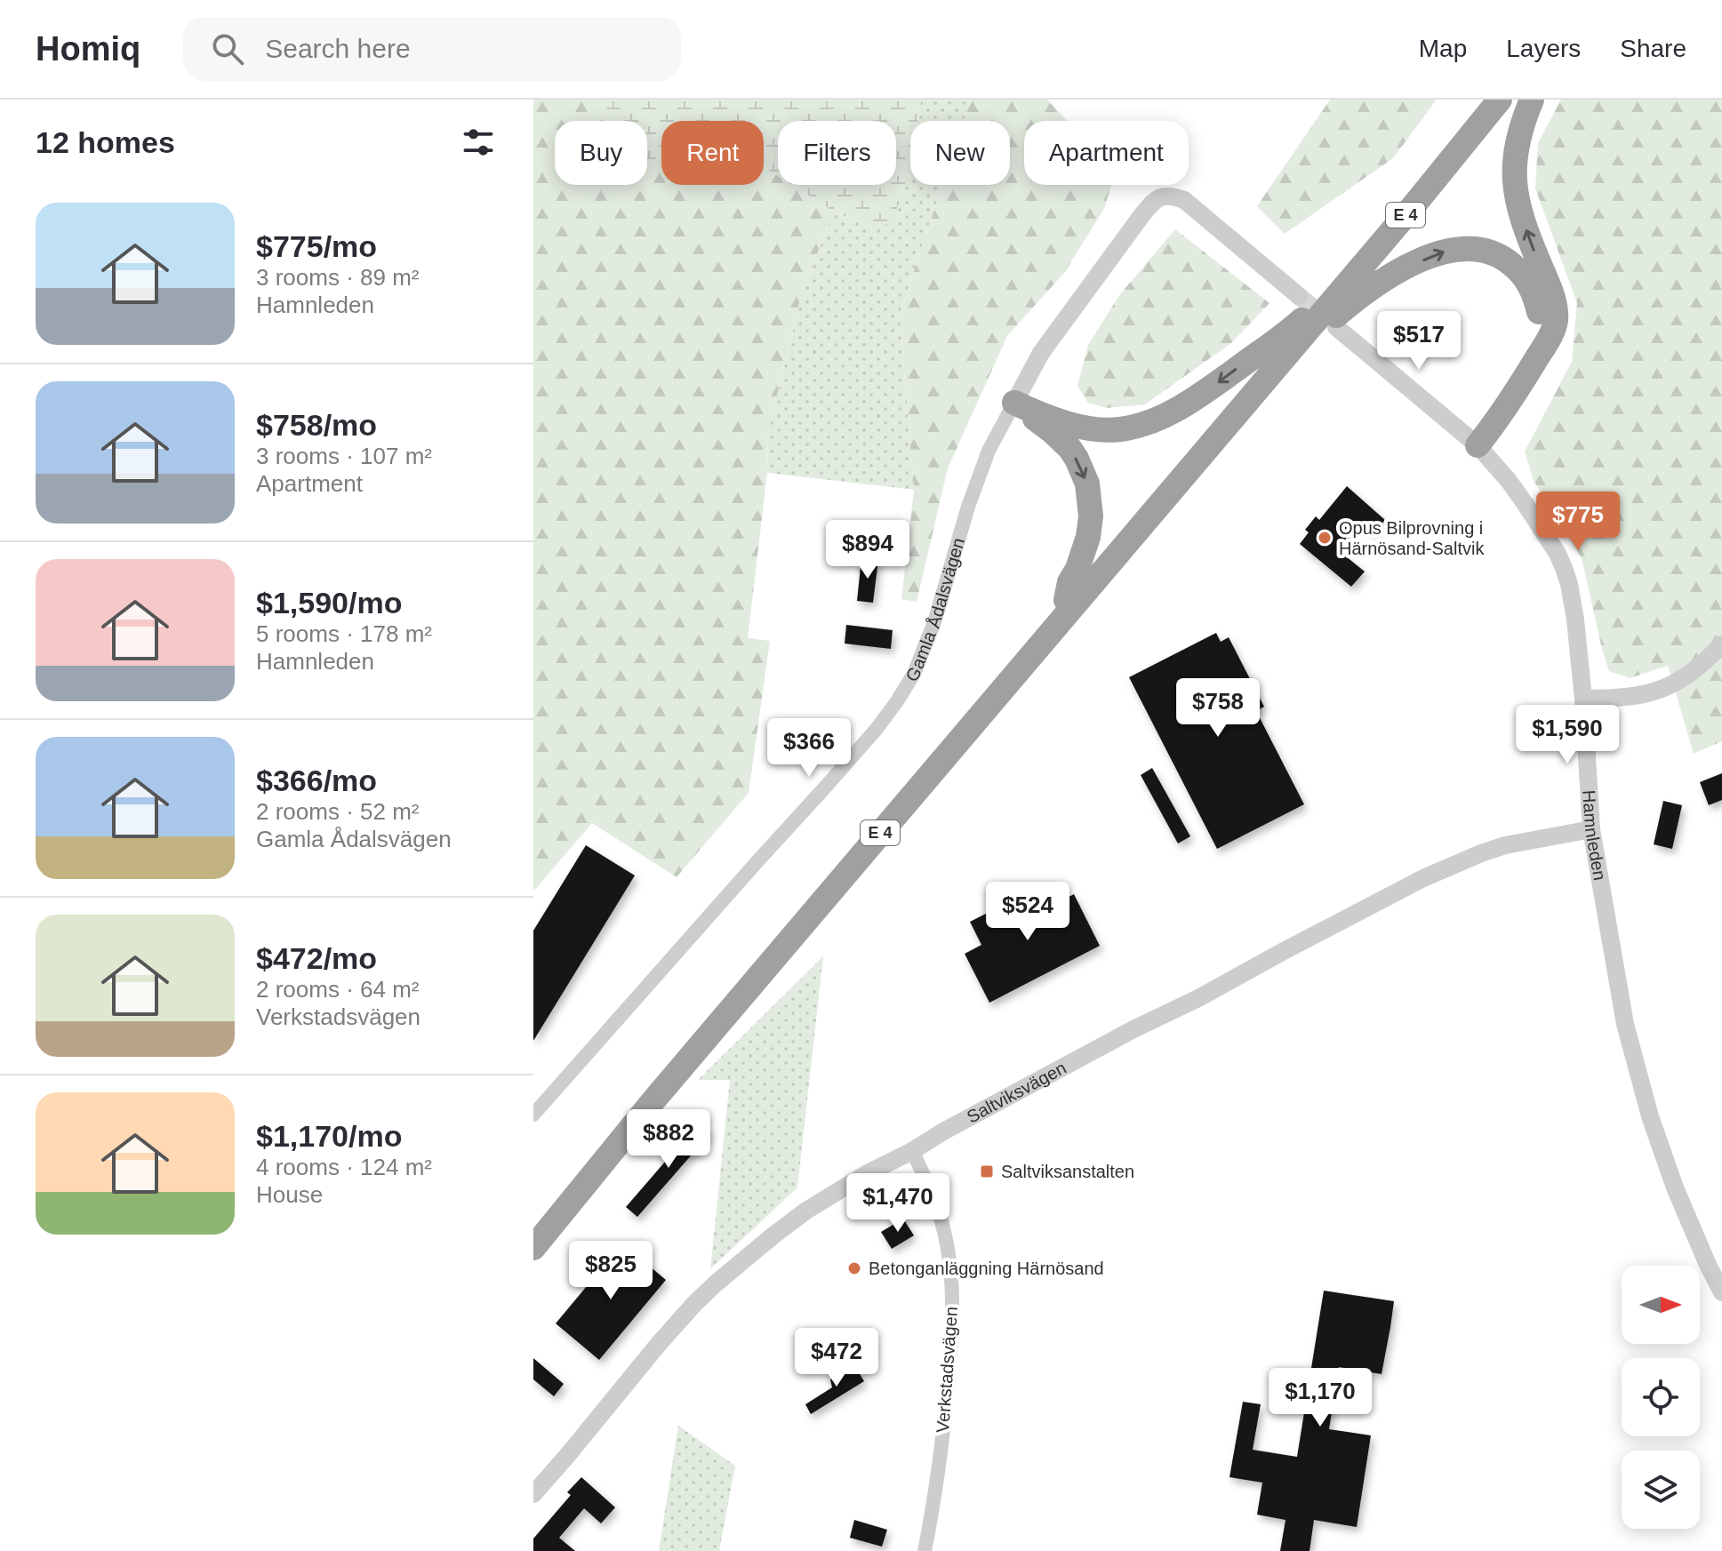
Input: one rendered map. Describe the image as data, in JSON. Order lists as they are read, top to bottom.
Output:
{
  "streets": {
    "highway": ["E 4"],
    "street": [
      "Gamla Ådalsvägen",
      "Hamnleden",
      "Saltviksvägen",
      "Verkstadsvägen"
    ]
  },
  "crossings": [
    ["E 4", "Gamla Ådalsvägen"],
    ["Hamnleden", "Saltviksvägen"],
    ["Saltviksvägen", "Verkstadsvägen"]
  ],
  "places": {
    "other": ["Opus Bilprovning i Härnösand-Saltvik", "Betonganläggning Härnösand"],
    "transit": ["Saltviksanstalten"]
  },
  "north": "right",
  "page": {
    "header": "Homiq",
    "search": "Search here",
    "nav": ["Map", "Layers", "Share"],
    "heading": "12 homes",
    "chip": [
      "Buy",
      "Rent",
      "Filters",
      "New",
      "Apartment"
    ],
    "list": [
      {
        "name": "$775/mo",
        "note": "3 rooms · 89 m² · Hamnleden"
      },
      {
        "name": "$758/mo",
        "note": "3 rooms · 107 m² · Apartment"
      },
      {
        "name": "$1,590/mo",
        "note": "5 rooms · 178 m² · Hamnleden"
      },
      {
        "name": "$366/mo",
        "note": "2 rooms · 52 m² · Gamla Ådalsvägen"
      },
      {
        "name": "$472/mo",
        "note": "2 rooms · 64 m² · Verkstadsvägen"
      },
      {
        "name": "$1,170/mo",
        "note": "4 rooms · 124 m² · House"
      }
    ],
    "price": [
      "$517",
      "$775",
      "$894",
      "$758",
      "$1,590",
      "$366",
      "$524",
      "$882",
      "$1,470",
      "$825",
      "$472",
      "$1,170"
    ]
  }
}
